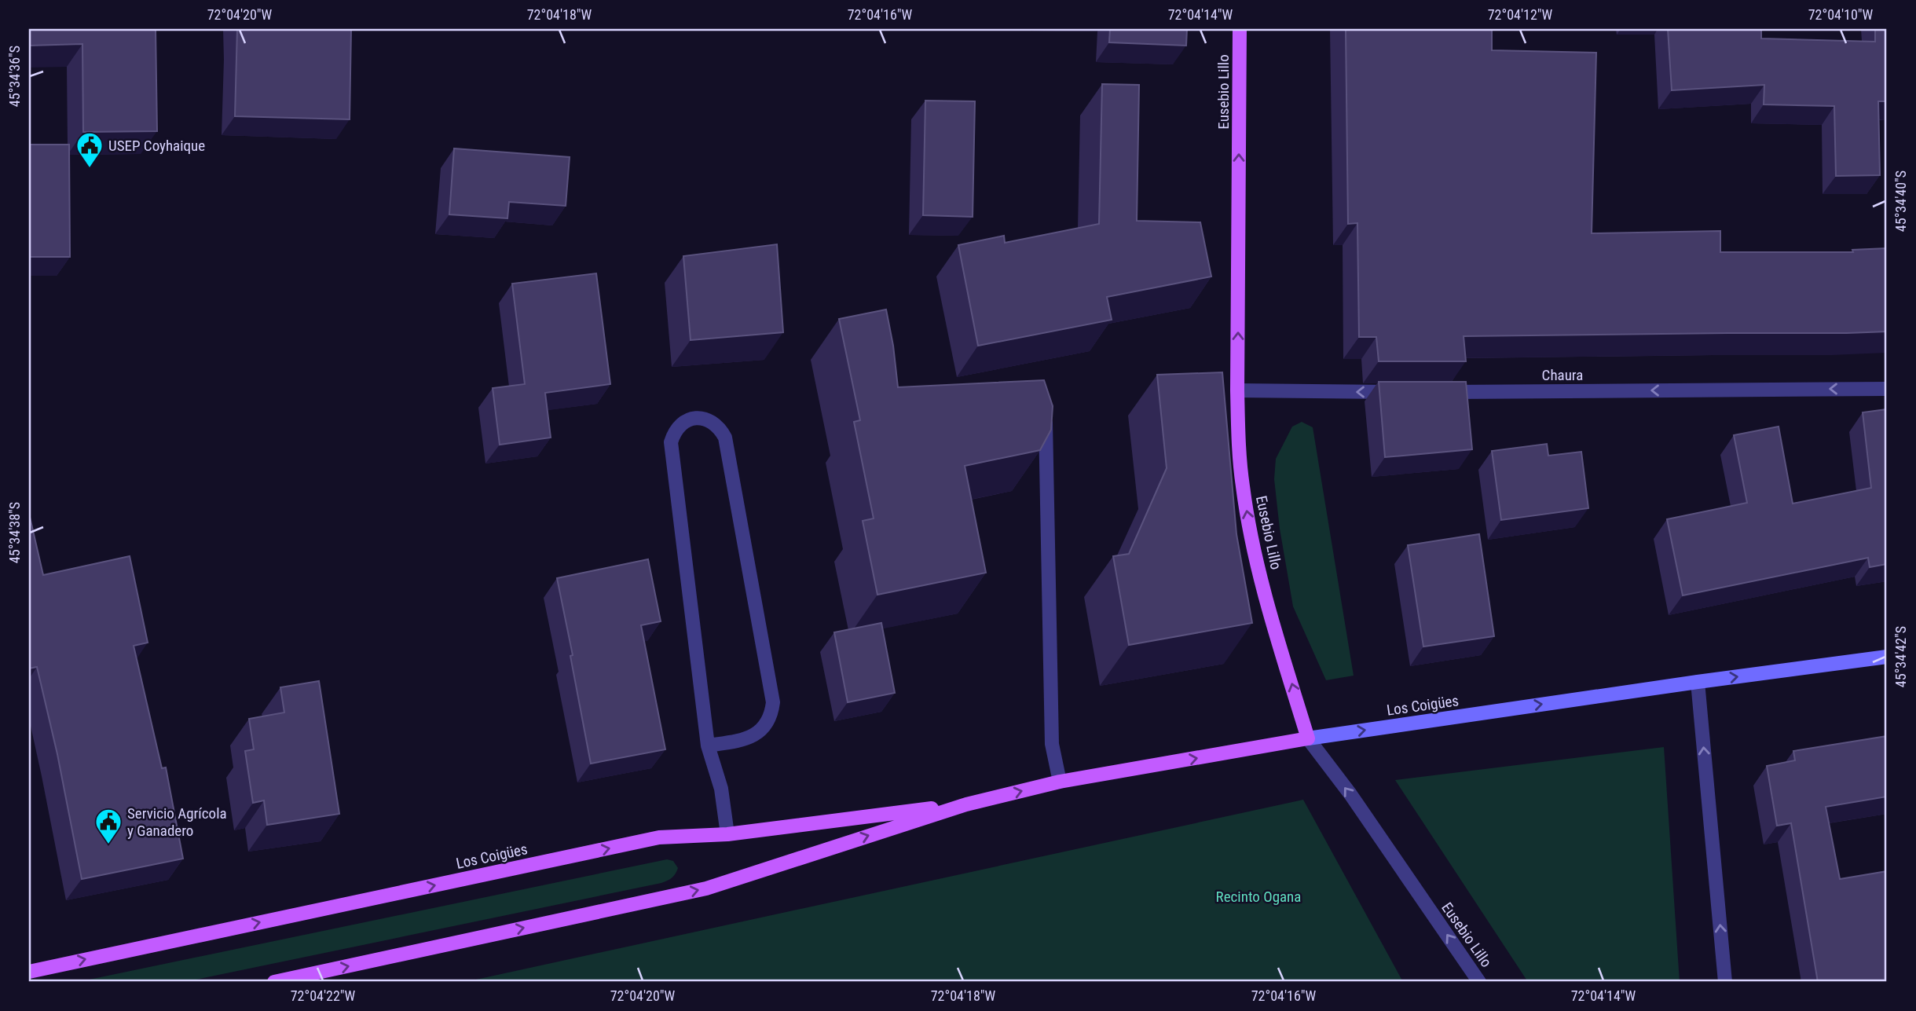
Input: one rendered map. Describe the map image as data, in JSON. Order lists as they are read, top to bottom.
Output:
{
  "streets": {
    "main road": ["Eusebio Lillo", "Los Coigües"],
    "street": ["Chaura"]
  },
  "crossings": [
    ["Eusebio Lillo", "Los Coigües"]
  ],
  "one_way": ["Eusebio Lillo", "Chaura", "Los Coigües"],
  "parks": ["Recinto Ogana"],
  "places": {
    "public building": ["USEP Coyhaique", "Servicio Agrícola y Ganadero"]
  },
  "coordinates": [
    "72°04'20\"W",
    "72°04'18\"W",
    "72°04'16\"W",
    "72°04'14\"W",
    "72°04'12\"W",
    "72°04'10\"W",
    "45°34'36\"S",
    "45°34'40\"S",
    "45°34'38\"S",
    "45°34'42\"S",
    "72°04'22\"W"
  ]
}
